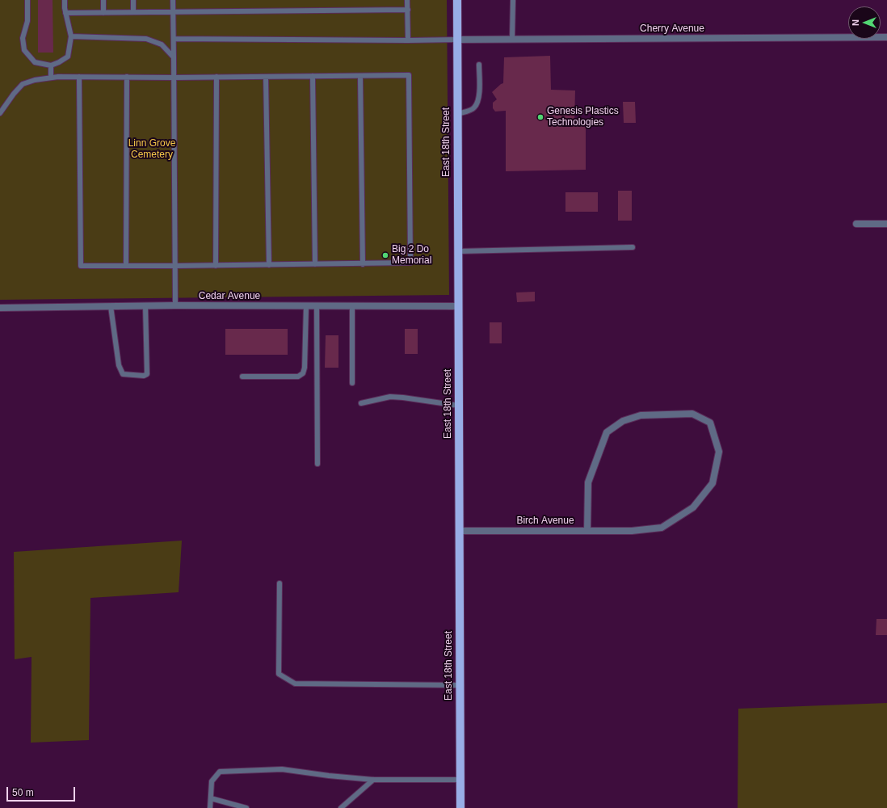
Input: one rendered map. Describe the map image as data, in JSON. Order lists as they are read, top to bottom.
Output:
{
  "streets": {
    "main road": ["East 18th Street"],
    "street": ["Cherry Avenue", "Cedar Avenue", "Birch Avenue"]
  },
  "crossings": [
    ["Cherry Avenue", "East 18th Street"],
    ["East 18th Street", "Cedar Avenue"],
    ["East 18th Street", "Birch Avenue"]
  ],
  "parks": ["Linn Grove Cemetery"],
  "places": ["Genesis Plastics Technologies", "Big 2 Do Memorial"],
  "scale_bar": "50 m",
  "north": "left"
}
